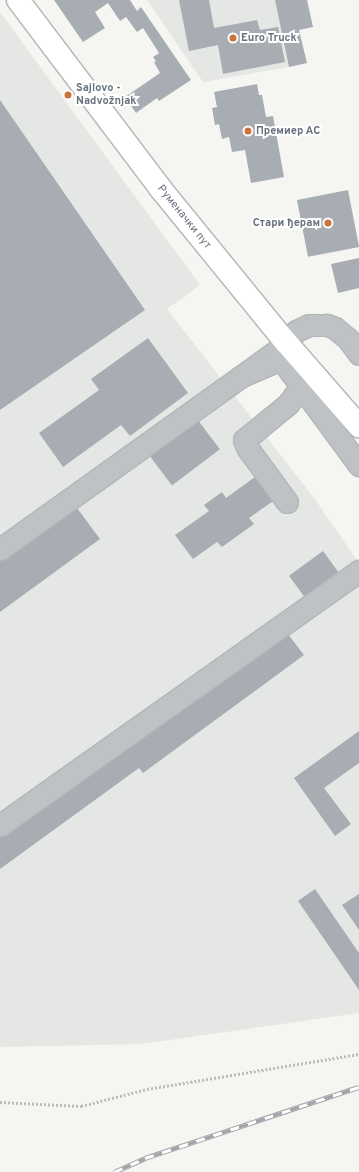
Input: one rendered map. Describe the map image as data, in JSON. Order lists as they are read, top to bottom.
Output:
{
  "streets": {
    "main road": ["Руменачки пут"]
  },
  "places": [
    "Euro Truck",
    "Sajlovo - Nadvožnjak",
    "Премиер АС",
    "Стари ђерам"
  ]
}
